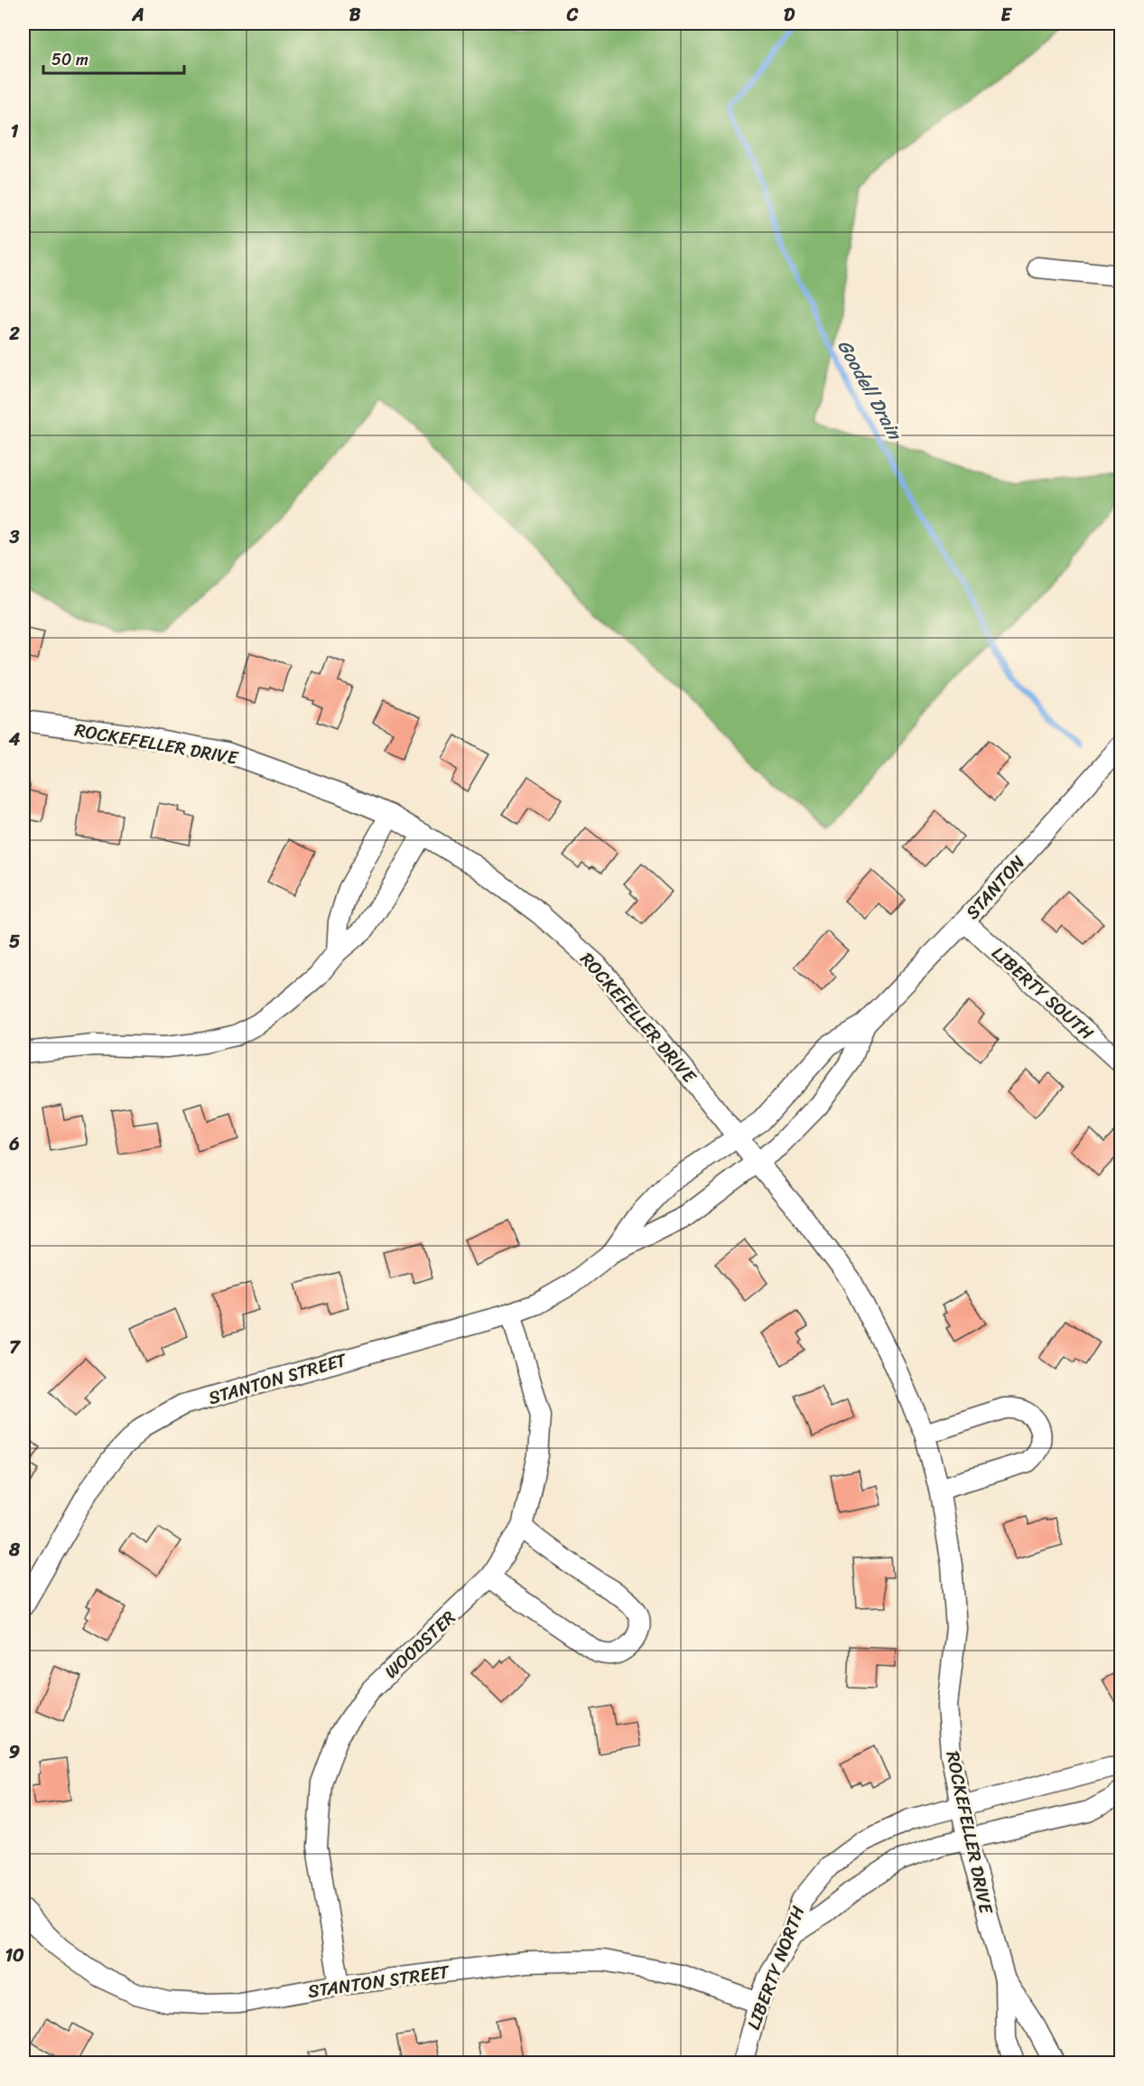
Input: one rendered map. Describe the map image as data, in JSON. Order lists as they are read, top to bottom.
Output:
{
  "streets": {
    "street": [
      "ROCKEFELLER DRIVE",
      "STANTON",
      "LIBERTY SOUTH",
      "STANTON STREET",
      "WOODSTER",
      "LIBERTY NORTH"
    ]
  },
  "crossings": [
    ["ROCKEFELLER DRIVE", "STANTON STREET"],
    ["ROCKEFELLER DRIVE", "LIBERTY NORTH"],
    ["STANTON", "LIBERTY SOUTH"],
    ["STANTON", "STANTON STREET"],
    ["STANTON STREET", "WOODSTER"],
    ["STANTON STREET", "LIBERTY NORTH"]
  ],
  "water": ["Goodell Drain"],
  "scale_bar": "50 m",
  "grid": {
    "columns": [
      "A",
      "B",
      "C",
      "D",
      "E"
    ],
    "rows": [
      "1",
      "2",
      "3",
      "4",
      "5",
      "6",
      "7",
      "8",
      "9",
      "10"
    ]
  }
}
